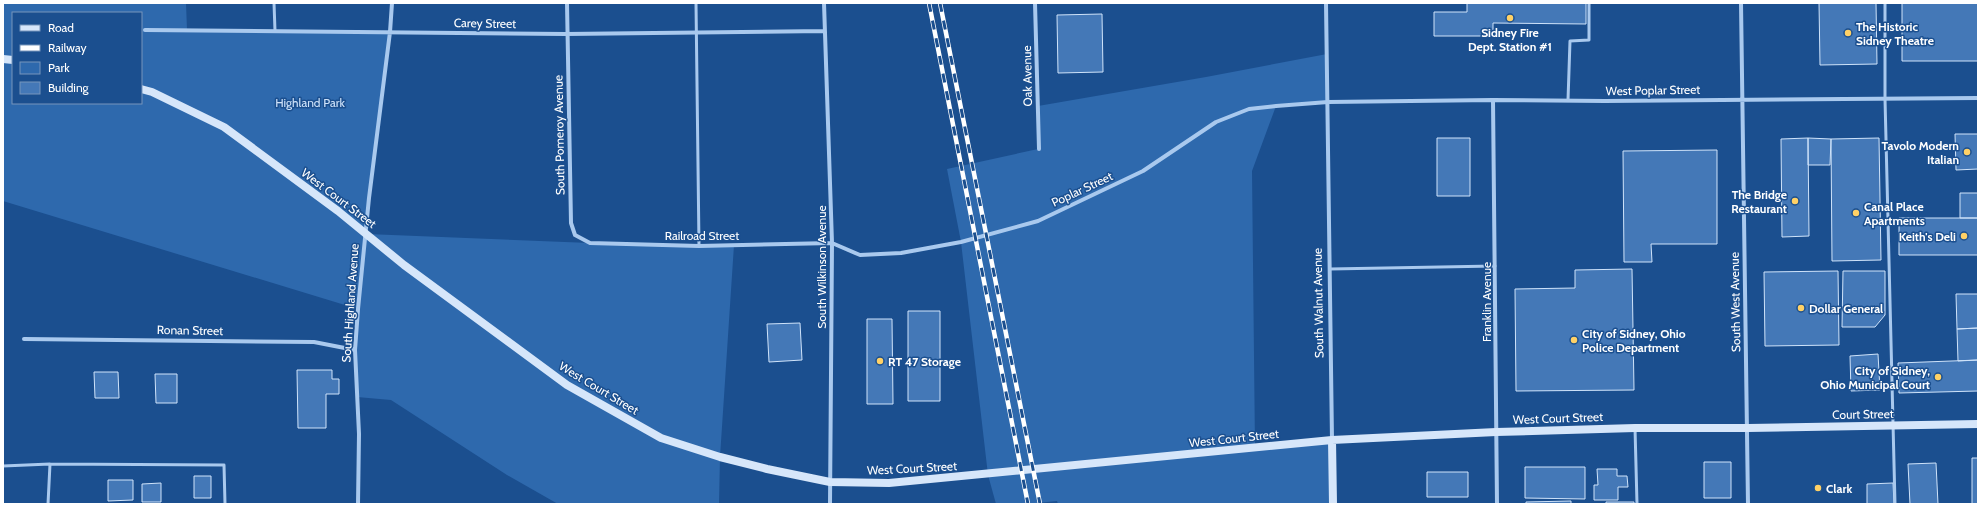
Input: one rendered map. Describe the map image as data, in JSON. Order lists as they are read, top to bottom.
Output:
{
  "streets": {
    "main road": ["West Court Street", "South Walnut Avenue", "Court Street"],
    "street": [
      "Carey Street",
      "Oak Avenue",
      "West Poplar Street",
      "South Pomeroy Avenue",
      "Poplar Street",
      "Railroad Street",
      "South Wilkinson Avenue",
      "Franklin Avenue",
      "South West Avenue",
      "South Highland Avenue",
      "Ronan Street"
    ]
  },
  "crossings": [
    ["Carey Street", "South Pomeroy Avenue"],
    ["Carey Street", "South Wilkinson Avenue"],
    ["Carey Street", "South Highland Avenue"],
    ["West Poplar Street", "Poplar Street"],
    ["West Poplar Street", "Franklin Avenue"],
    ["West Poplar Street", "South West Avenue"],
    ["West Poplar Street", "South Walnut Avenue"],
    ["South Pomeroy Avenue", "Railroad Street"],
    ["Poplar Street", "Railroad Street"],
    ["Poplar Street", "South Wilkinson Avenue"],
    ["Poplar Street", "South Walnut Avenue"],
    ["West Court Street", "South Wilkinson Avenue"],
    ["West Court Street", "Franklin Avenue"],
    ["West Court Street", "South West Avenue"],
    ["West Court Street", "South Walnut Avenue"],
    ["West Court Street", "Court Street"],
    ["Railroad Street", "South Wilkinson Avenue"],
    ["South West Avenue", "Court Street"],
    ["South Highland Avenue", "Ronan Street"]
  ],
  "parks": ["Highland Park"],
  "places": [
    "Sidney Fire Dept. Station #1",
    "The Historic Sidney Theatre",
    "Tavolo Modern Italian",
    "The Bridge Restaurant",
    "Canal Place Apartments",
    "Keith's Deli",
    "Dollar General",
    "City of Sidney, Ohio Police Department",
    "RT 47 Storage",
    "City of Sidney, Ohio Municipal Court",
    "Clark"
  ],
  "legend": [
    "Road",
    "Railway",
    "Park",
    "Building"
  ]
}
